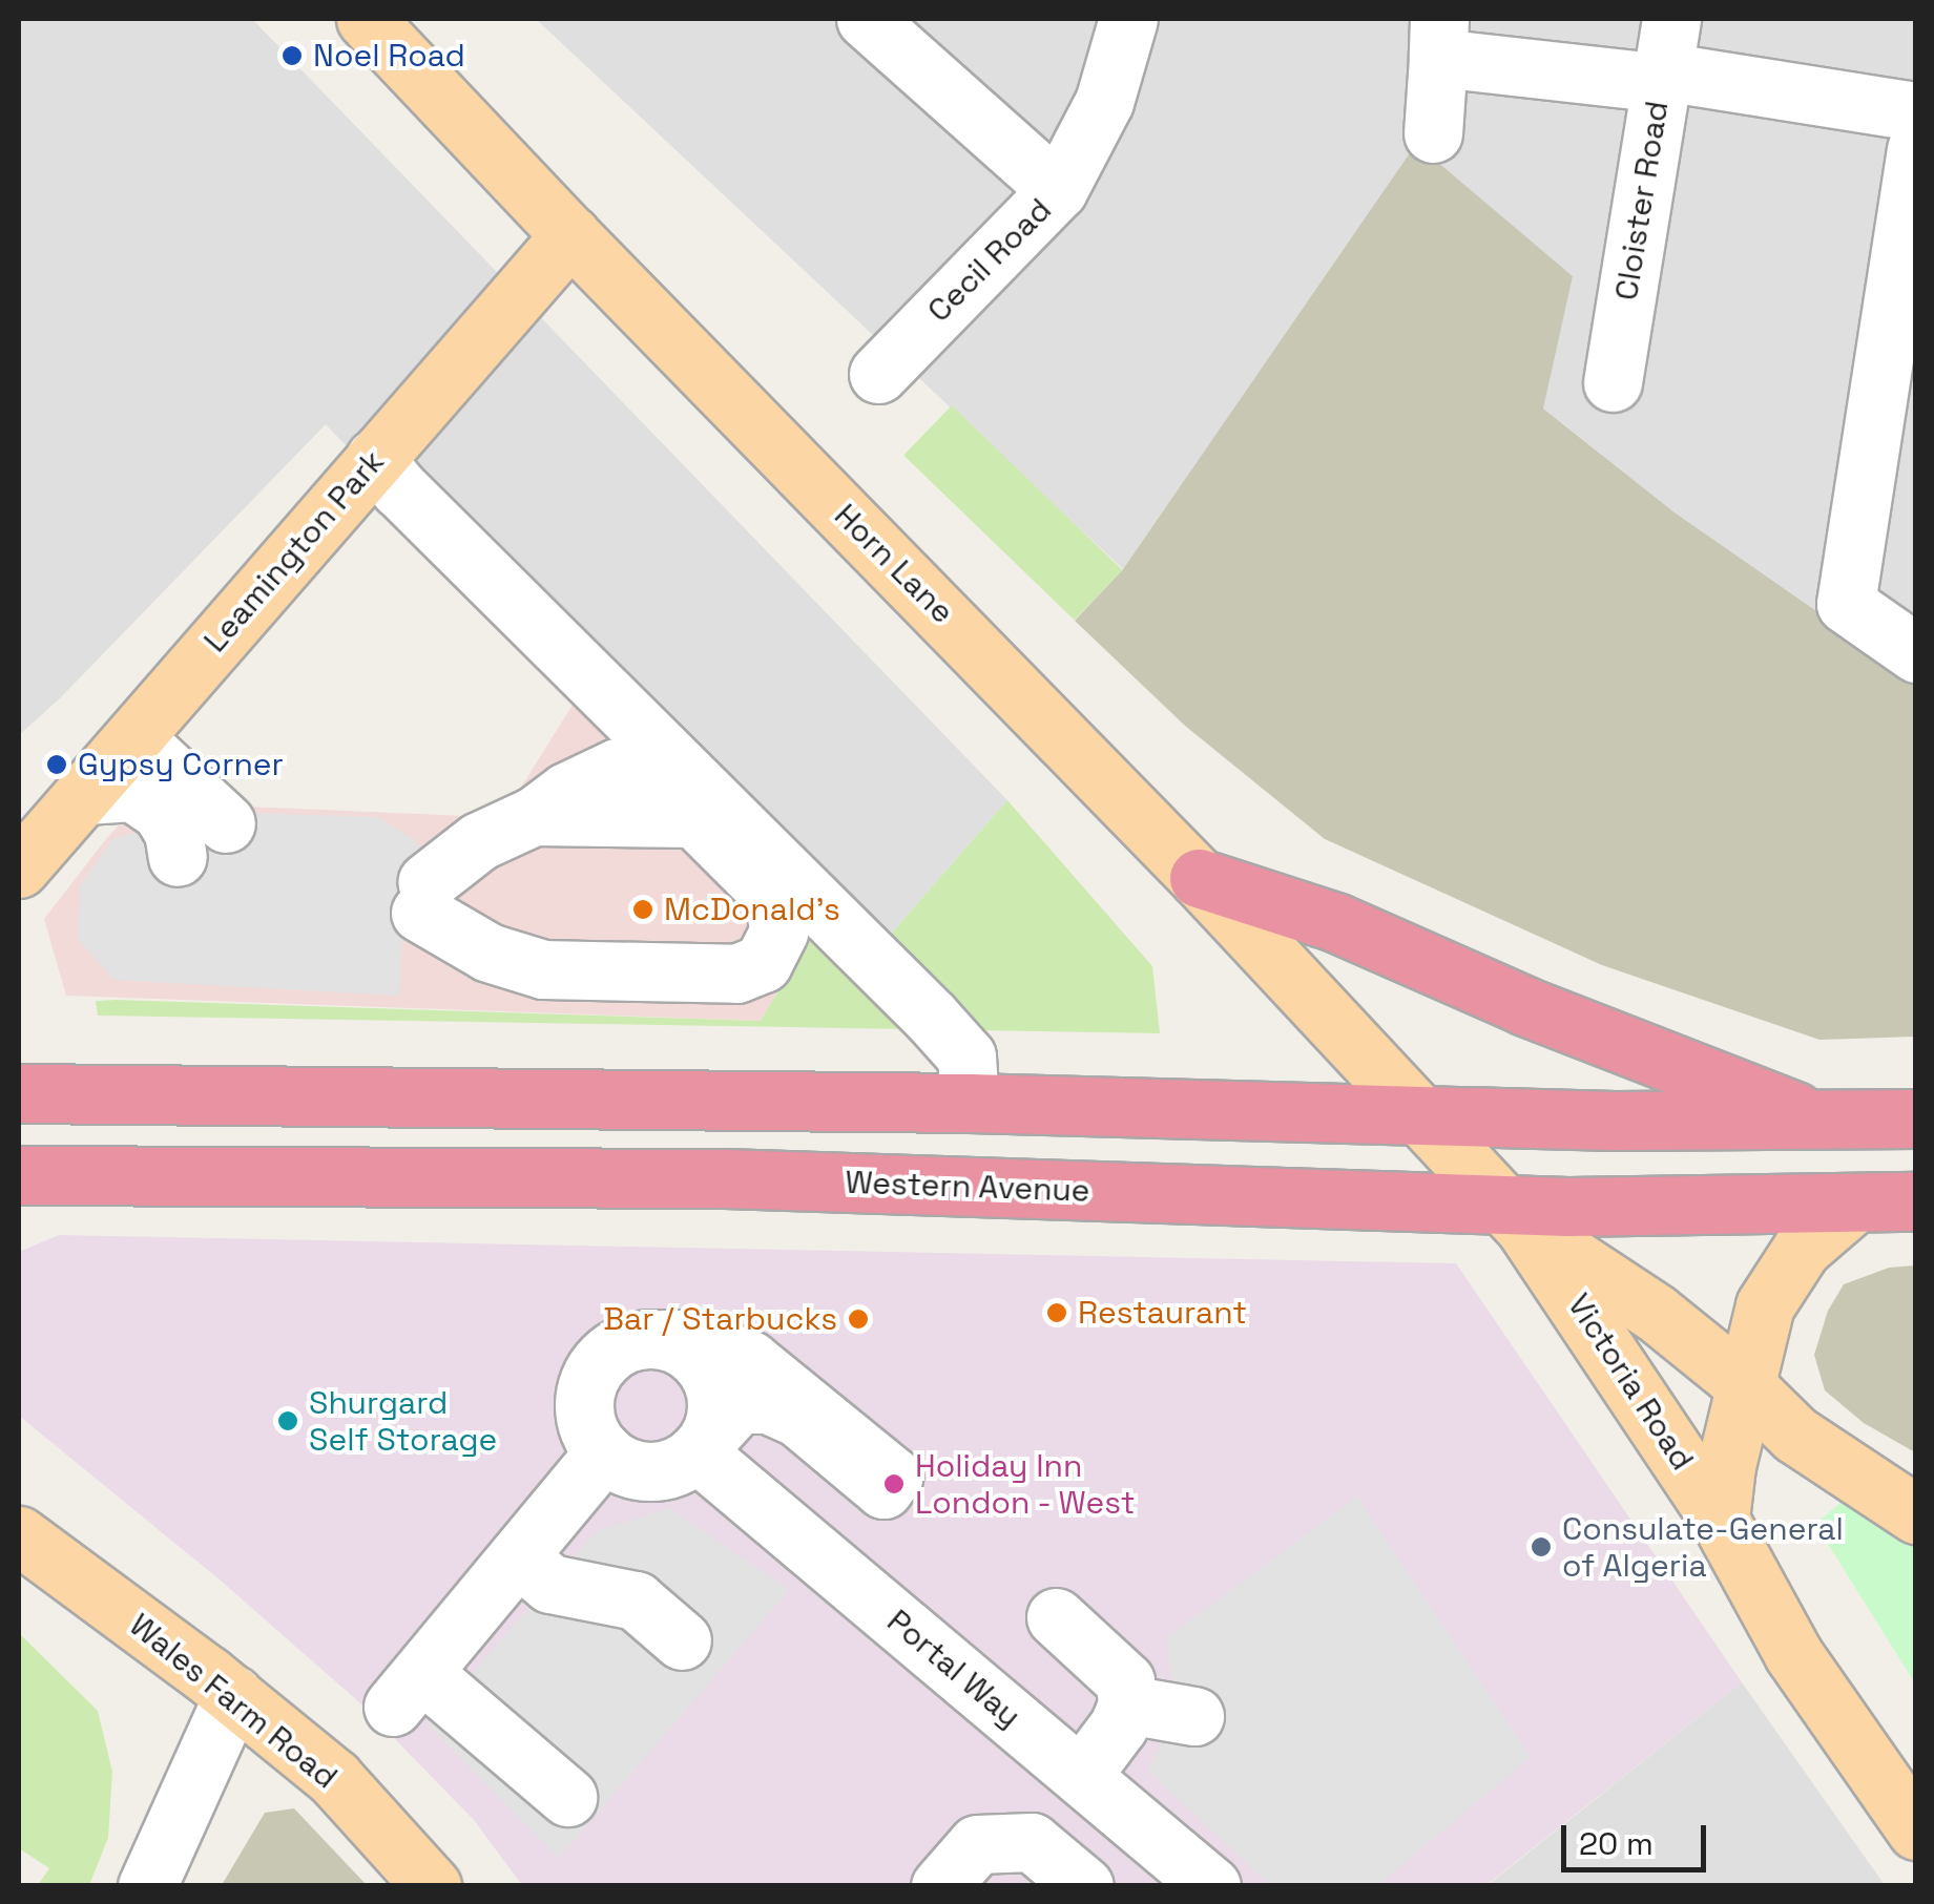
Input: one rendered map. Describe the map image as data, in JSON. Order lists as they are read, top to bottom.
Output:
{
  "streets": {
    "highway": ["Western Avenue"],
    "main road": [
      "Leamington Park",
      "Horn Lane",
      "Victoria Road",
      "Wales Farm Road"
    ],
    "street": ["Cloister Road", "Cecil Road", "Portal Way"]
  },
  "crossings": [
    ["Leamington Park", "Horn Lane"],
    ["Horn Lane", "Victoria Road"],
    ["Western Avenue", "Victoria Road"]
  ],
  "places": [
    "Noel Road",
    "Gypsy Corner",
    "McDonald's",
    "Restaurant",
    "Bar / Starbucks",
    "Shurgard Self Storage",
    "Holiday Inn London - West",
    "Consulate-General of Algeria"
  ],
  "scale_bar": "20 m"
}
